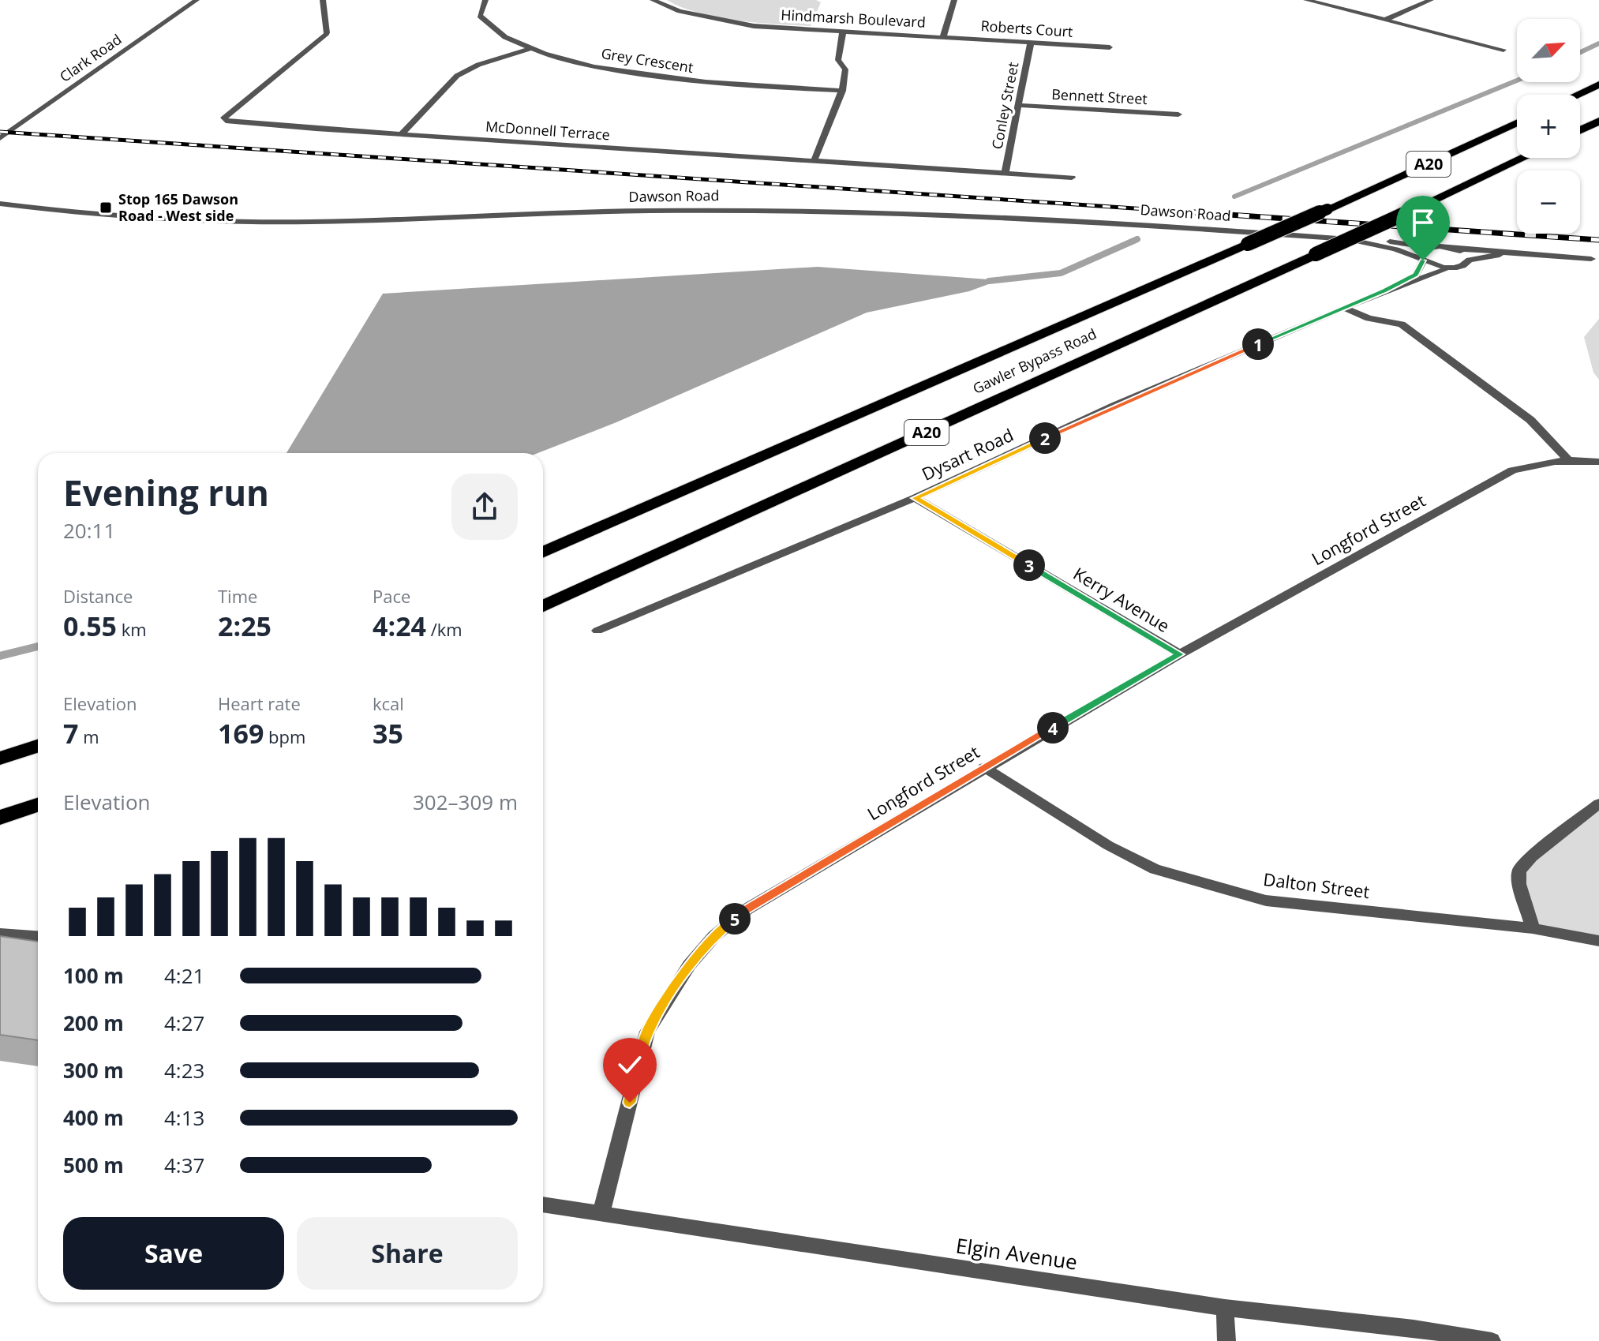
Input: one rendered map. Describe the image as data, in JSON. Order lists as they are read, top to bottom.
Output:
{
  "streets": {
    "highway": ["A20", "Gawler Bypass Road"],
    "street": [
      "Hindmarsh Boulevard",
      "Roberts Court",
      "Clark Road",
      "Grey Crescent",
      "Bennett Street",
      "Conley Street",
      "McDonnell Terrace",
      "Dawson Road",
      "Dysart Road",
      "Longford Street",
      "Kerry Avenue",
      "Dalton Street",
      "Elgin Avenue"
    ]
  },
  "crossings": [
    ["Hindmarsh Boulevard", "Roberts Court"],
    ["Roberts Court", "Conley Street"],
    ["Bennett Street", "Conley Street"],
    ["Conley Street", "McDonnell Terrace"],
    ["Dawson Road", "Dysart Road"],
    ["Dysart Road", "Kerry Avenue"],
    ["Longford Street", "Kerry Avenue"],
    ["Longford Street", "Dalton Street"],
    ["Longford Street", "Elgin Avenue"]
  ],
  "places": {
    "transit": ["Stop 165 Dawson Road - West side"]
  },
  "north": "top right",
  "page": {
    "map_buttons": ["+", "−"],
    "pins": [
      "1",
      "2",
      "3",
      "4",
      "5"
    ],
    "heading": ["Evening run", "20:11"],
    "stats": [
      ["Distance", "0.55 km"],
      ["Time", "2:25"],
      ["Pace", "4:24 /km"],
      ["Elevation", "7 m"],
      ["Heart rate", "169 bpm"],
      ["kcal", "35"]
    ],
    "chart": ["Elevation", "302–309 m"],
    "list": [
      {
        "name": "100 m",
        "note": "4:21"
      },
      {
        "name": "200 m",
        "note": "4:27"
      },
      {
        "name": "300 m",
        "note": "4:23"
      },
      {
        "name": "400 m",
        "note": "4:13"
      },
      {
        "name": "500 m",
        "note": "4:37"
      }
    ],
    "buttons": ["Save", "Share"]
  }
}
